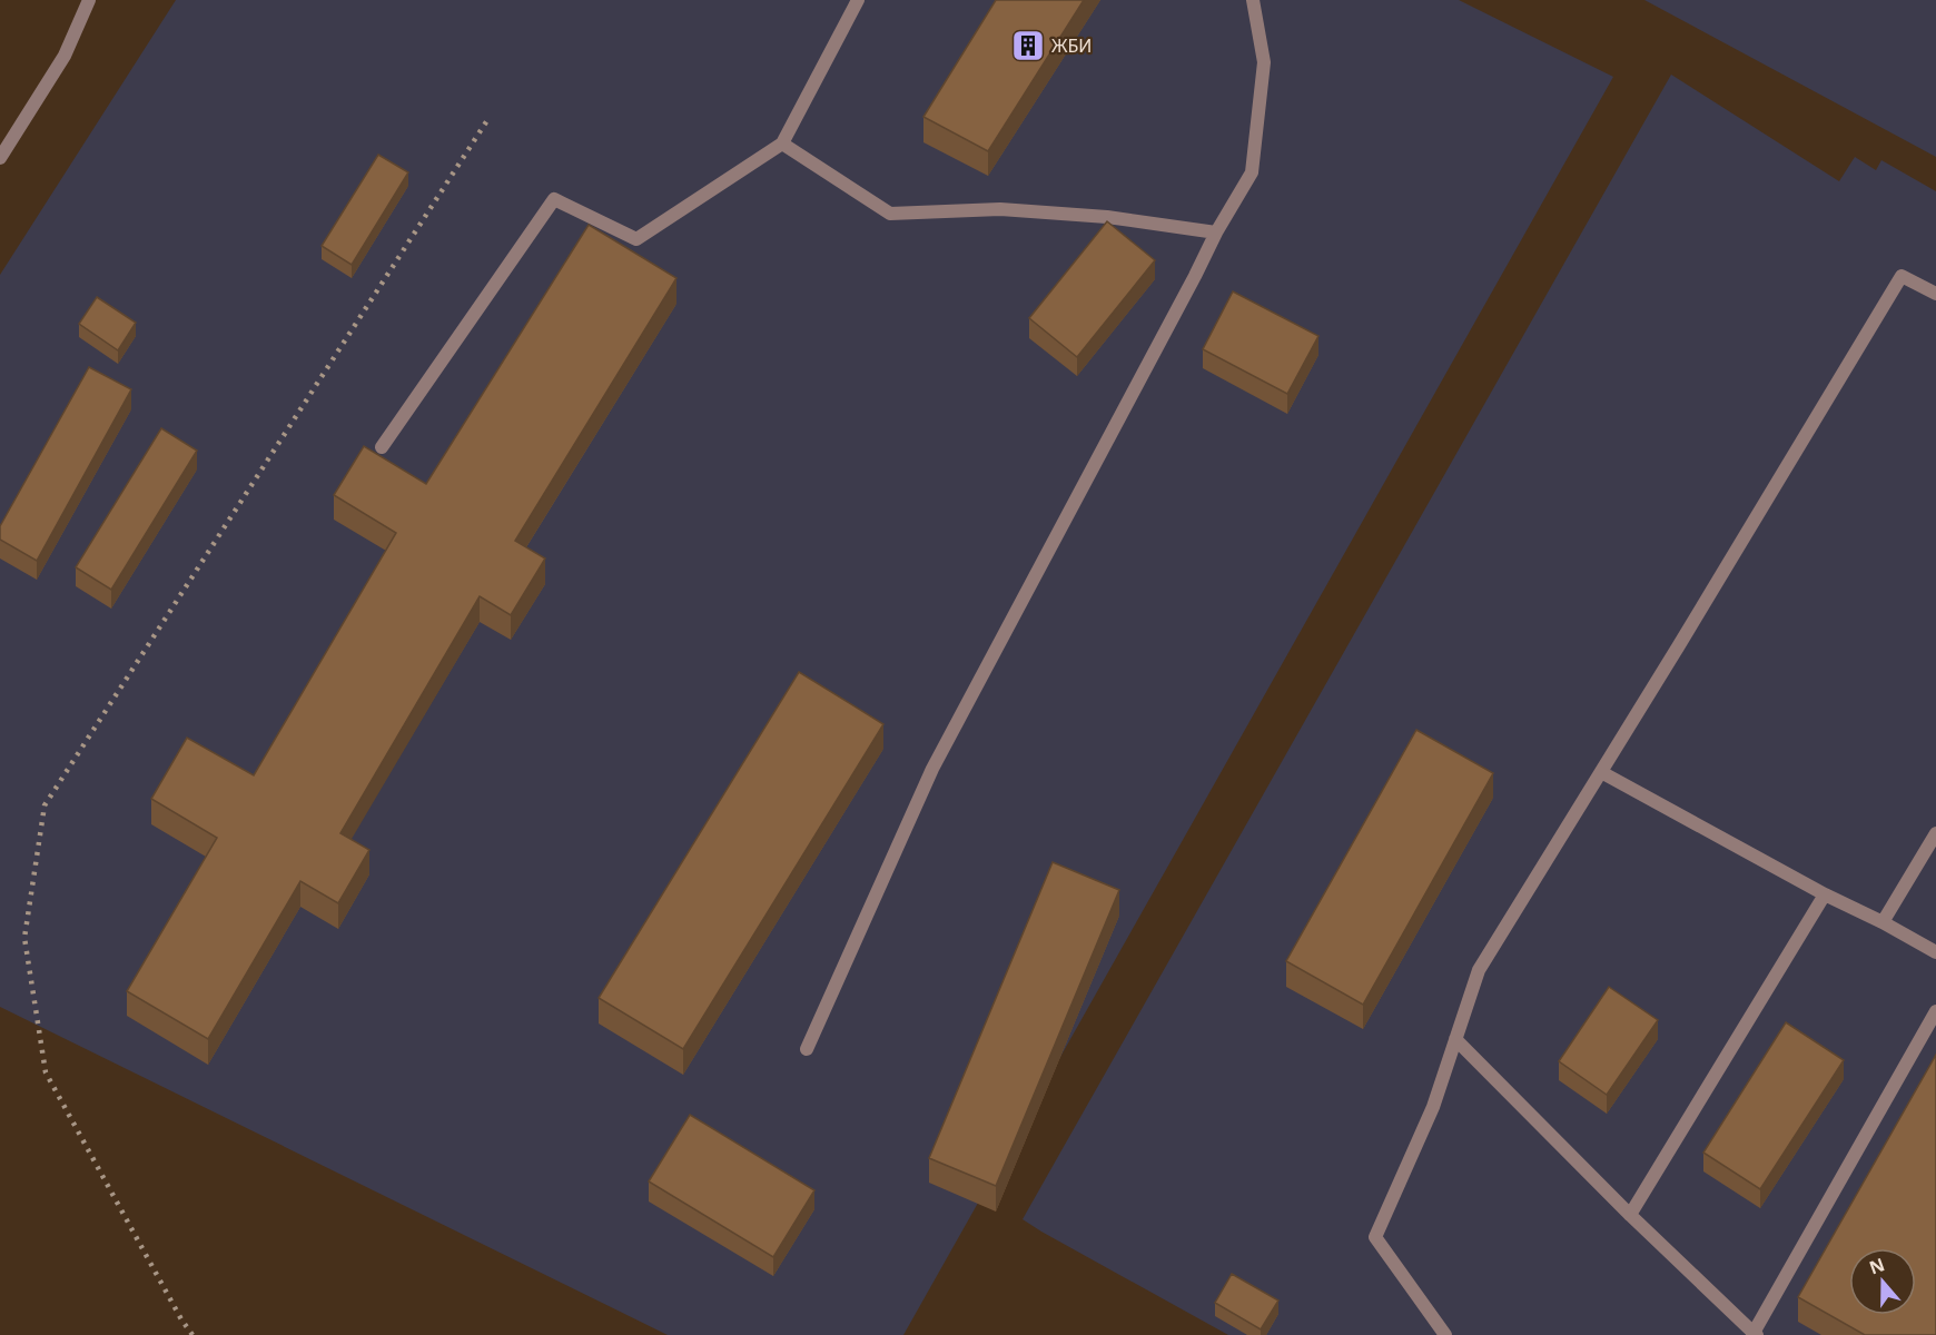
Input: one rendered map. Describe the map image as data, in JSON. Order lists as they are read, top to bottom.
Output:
{
  "places": {
    "building": ["ЖБИ"]
  },
  "north": "top"
}
